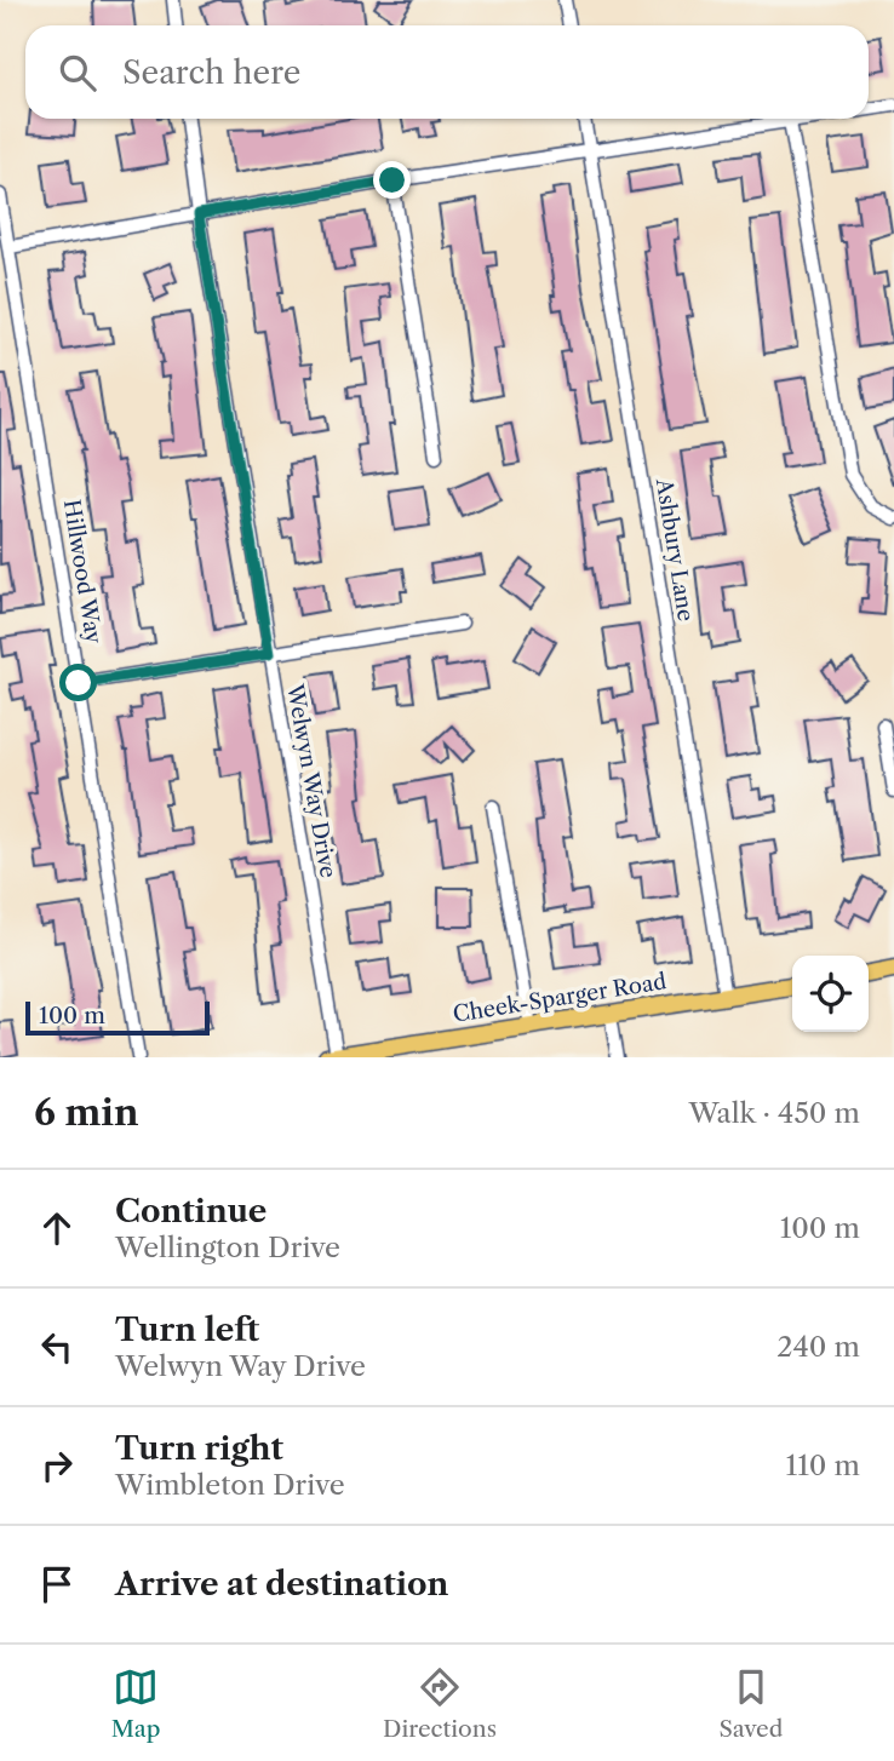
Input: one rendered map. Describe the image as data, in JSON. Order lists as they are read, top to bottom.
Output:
{
  "streets": {
    "main road": ["Cheek-Sparger Road"],
    "street": ["Ashbury Lane", "Hillwood Way", "Welwyn Way Drive"]
  },
  "crossings": [
    ["Ashbury Lane", "Cheek-Sparger Road"],
    ["Welwyn Way Drive", "Cheek-Sparger Road"]
  ],
  "scale_bar": "100 m",
  "page": {
    "search": "Search here",
    "scale": "100 m",
    "heading": ["6 min", "Walk · 450 m"],
    "list": [
      ["Continue", "Wellington Drive", "100 m"],
      ["Turn left", "Welwyn Way Drive", "240 m"],
      ["Turn right", "Wimbleton Drive", "110 m"],
      "Arrive at destination"
    ],
    "nav": ["Map", "Directions", "Saved"]
  }
}
